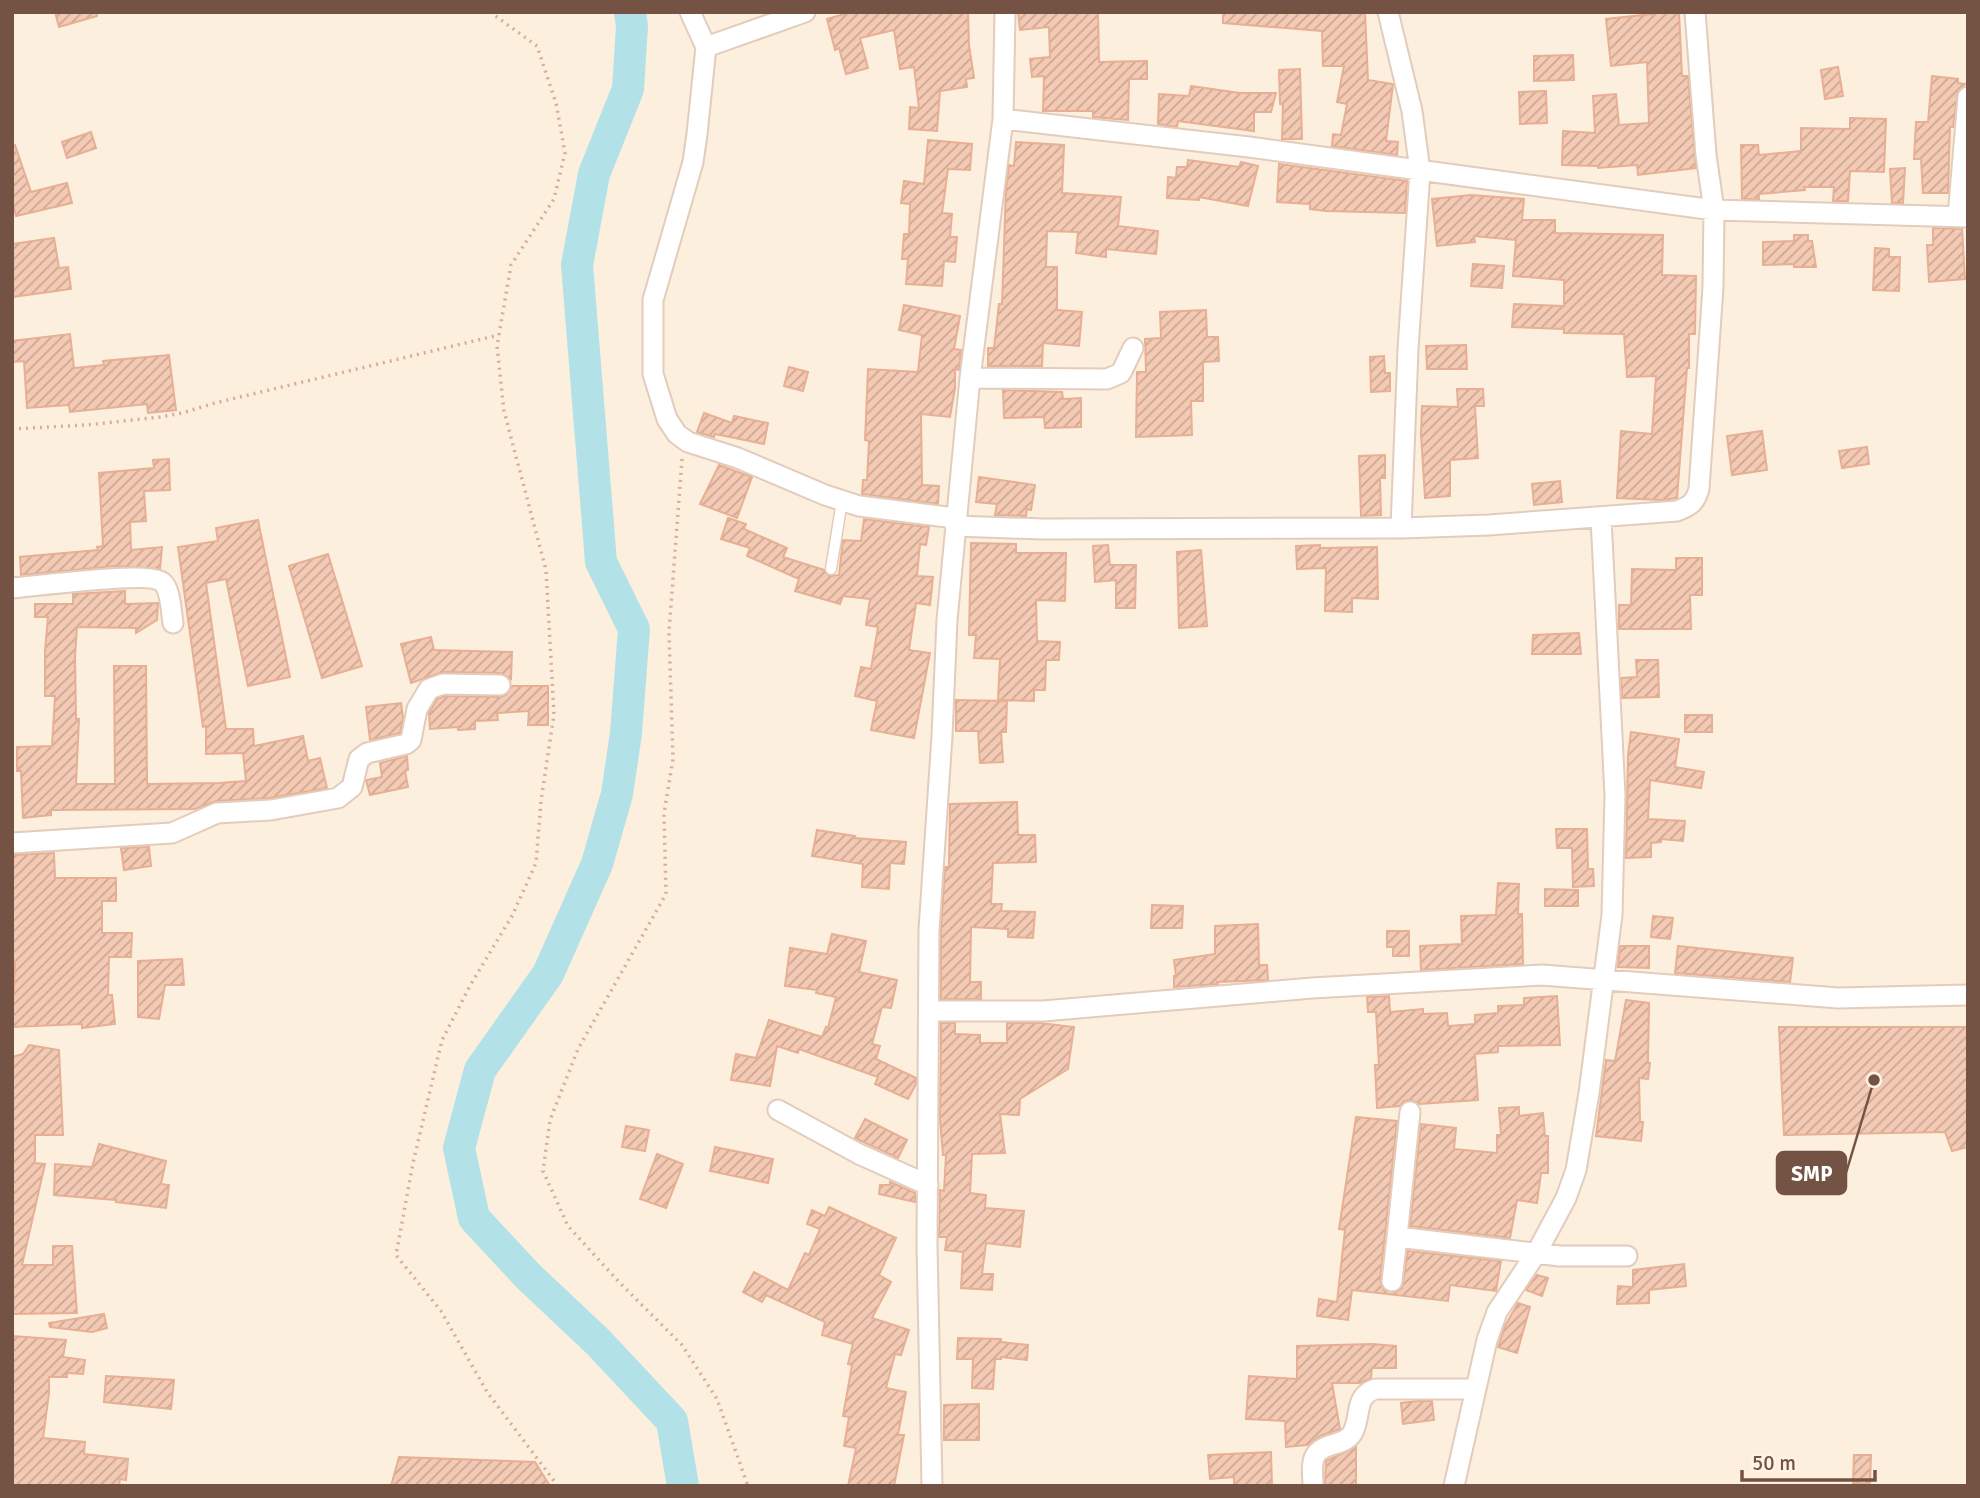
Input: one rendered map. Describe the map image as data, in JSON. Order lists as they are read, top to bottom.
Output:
{
  "places": ["SMP"],
  "scale_bar": "50 m"
}
